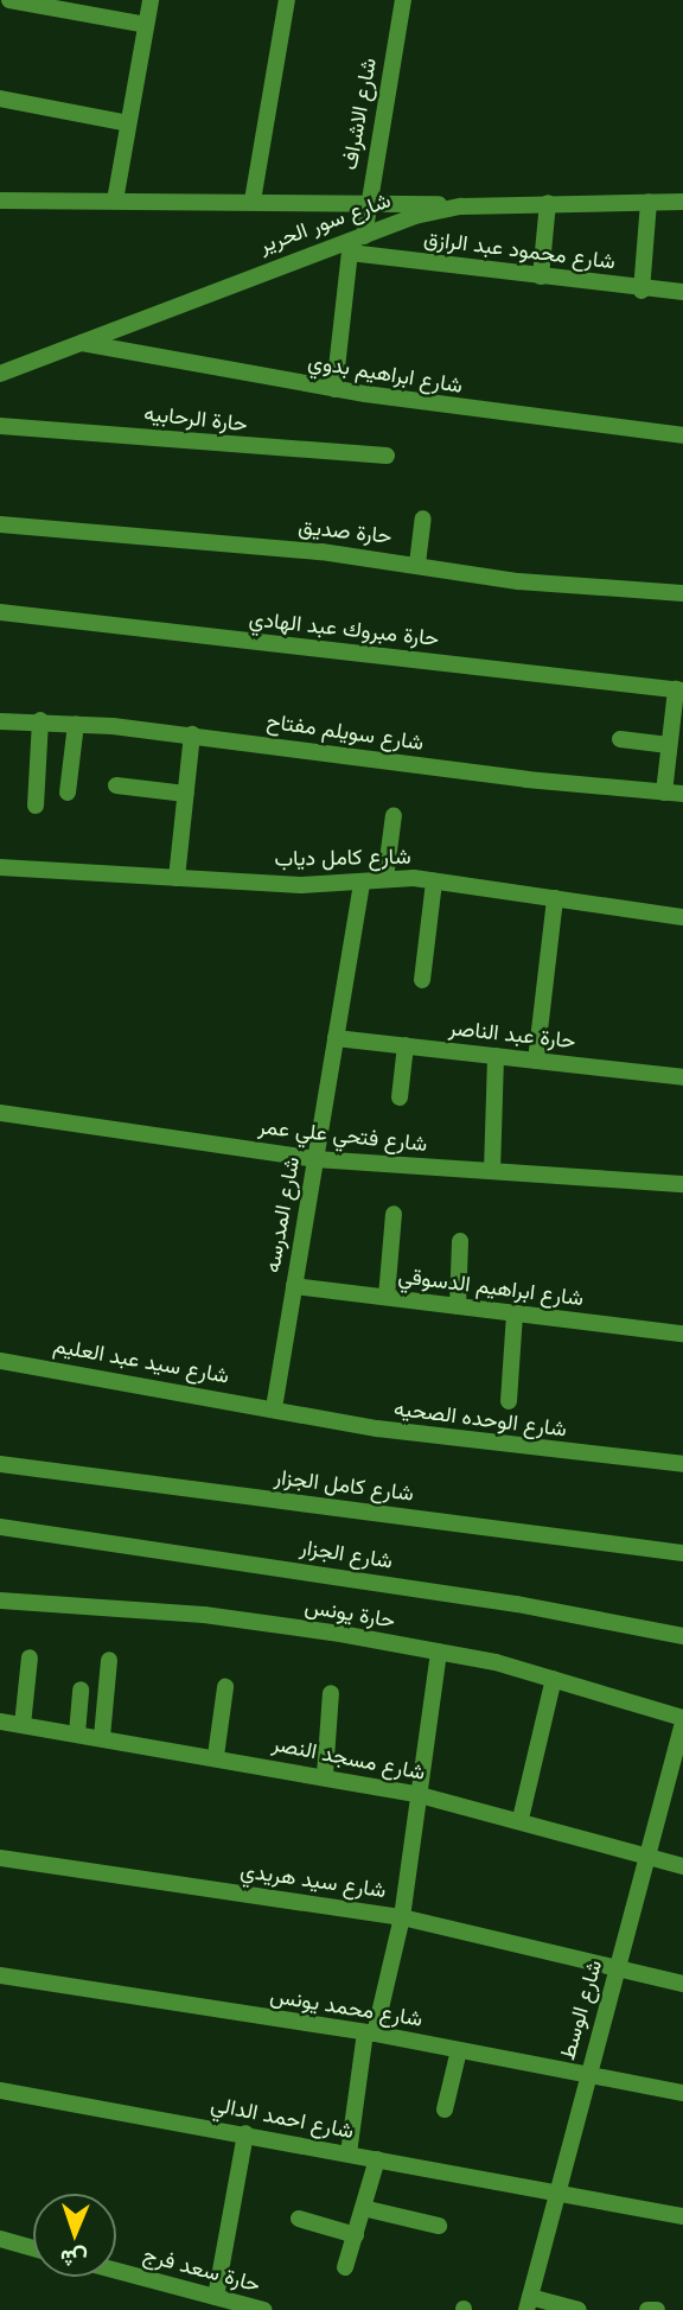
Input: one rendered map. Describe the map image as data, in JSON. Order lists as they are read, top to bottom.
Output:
{
  "streets": {
    "street": [
      "شارع الاشراف",
      "شارع سور الحرير",
      "شارع محمود عبد الرازق",
      "شارع ابراهيم بدوي",
      "حارة الرحابيه",
      "حارة صديق",
      "حارة مبروك عبد الهادي",
      "شارع سويلم مفتاح",
      "شارع كامل دياب",
      "حارة عبد الناصر",
      "شارع فتحي علي عمر",
      "شارع المدرسه",
      "شارع ابراهيم الدسوقي",
      "شارع سيد عبد العليم",
      "شارع الوحده الصحيه",
      "شارع كامل الجزار",
      "شارع الجزار",
      "حارة يونس",
      "شارع مسجد النصر",
      "شارع سيد هريدي",
      "شارع محمد يونس",
      "شارع الوسط",
      "شارع احمد الدالي",
      "حارة سعد فرج"
    ]
  },
  "crossings": [
    ["شارع الاشراف", "شارع سور الحرير"],
    ["شارع الاشراف", "شارع محمود عبد الرازق"],
    ["شارع الاشراف", "شارع ابراهيم بدوي"],
    ["شارع سور الحرير", "شارع محمود عبد الرازق"],
    ["شارع سور الحرير", "شارع ابراهيم بدوي"],
    ["شارع كامل دياب", "شارع المدرسه"],
    ["حارة عبد الناصر", "شارع المدرسه"],
    ["شارع فتحي علي عمر", "شارع المدرسه"],
    ["شارع المدرسه", "شارع ابراهيم الدسوقي"],
    ["شارع المدرسه", "شارع سيد عبد العليم"],
    ["شارع المدرسه", "شارع الوحده الصحيه"],
    ["شارع سيد عبد العليم", "شارع الوحده الصحيه"],
    ["حارة يونس", "شارع الوسط"],
    ["شارع مسجد النصر", "شارع الوسط"],
    ["شارع سيد هريدي", "شارع الوسط"],
    ["شارع محمد يونس", "شارع الوسط"],
    ["شارع الوسط", "شارع احمد الدالي"]
  ],
  "north": "bottom"
}
